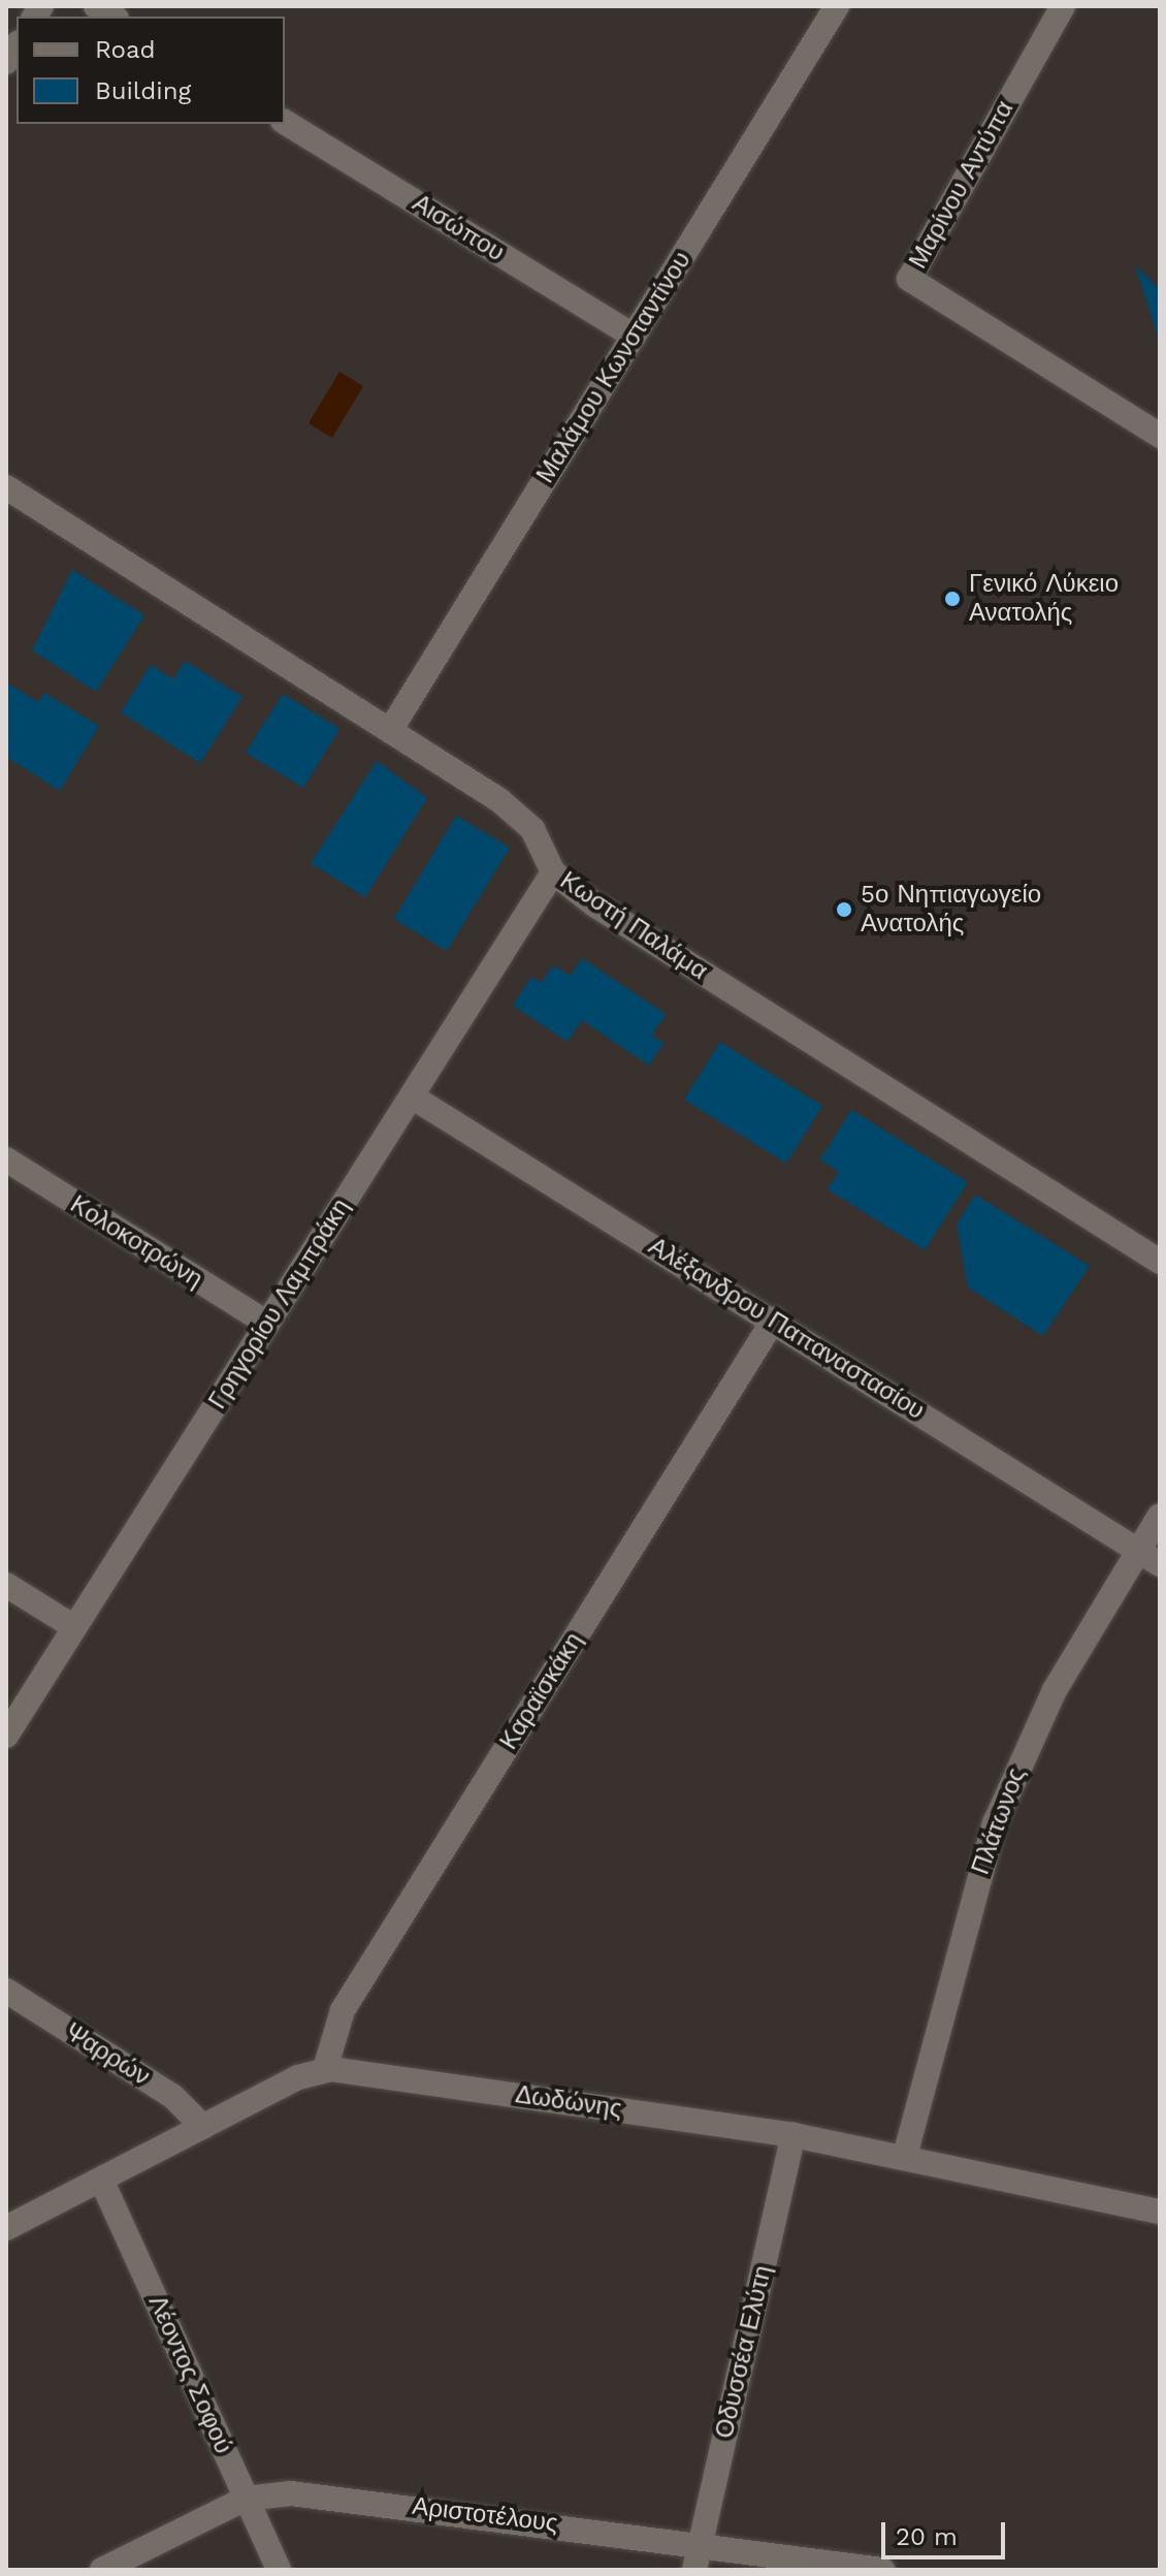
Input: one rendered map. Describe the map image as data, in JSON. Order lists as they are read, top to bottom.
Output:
{
  "streets": {
    "street": [
      "Μαρίνου Αντύπα",
      "Αισώπου",
      "Μαλάμου Κωνσταντίνου",
      "Κωστή Παλάμα",
      "Κολοκοτρώνη",
      "Γρηγορίου Λαμπράκη",
      "Αλέξανδρου Παπαναστασίου",
      "Καραϊσκάκη",
      "Πλάτωνος",
      "Ψαρρών",
      "Δωδώνης",
      "Οδυσσέα Ελύτη",
      "Λέοντος Σοφού",
      "Αριστοτέλους"
    ]
  },
  "crossings": [
    ["Αισώπου", "Μαλάμου Κωνσταντίνου"],
    ["Μαλάμου Κωνσταντίνου", "Κωστή Παλάμα"],
    ["Κωστή Παλάμα", "Γρηγορίου Λαμπράκη"],
    ["Κολοκοτρώνη", "Γρηγορίου Λαμπράκη"],
    ["Γρηγορίου Λαμπράκη", "Αλέξανδρου Παπαναστασίου"],
    ["Αλέξανδρου Παπαναστασίου", "Καραϊσκάκη"],
    ["Αλέξανδρου Παπαναστασίου", "Πλάτωνος"],
    ["Καραϊσκάκη", "Δωδώνης"],
    ["Πλάτωνος", "Δωδώνης"],
    ["Δωδώνης", "Οδυσσέα Ελύτη"],
    ["Οδυσσέα Ελύτη", "Αριστοτέλους"],
    ["Λέοντος Σοφού", "Αριστοτέλους"]
  ],
  "places": ["Γενικό Λύκειο Ανατολής", "5ο Νηπιαγωγείο Ανατολής"],
  "legend": ["Road", "Building"],
  "scale_bar": "20 m"
}
